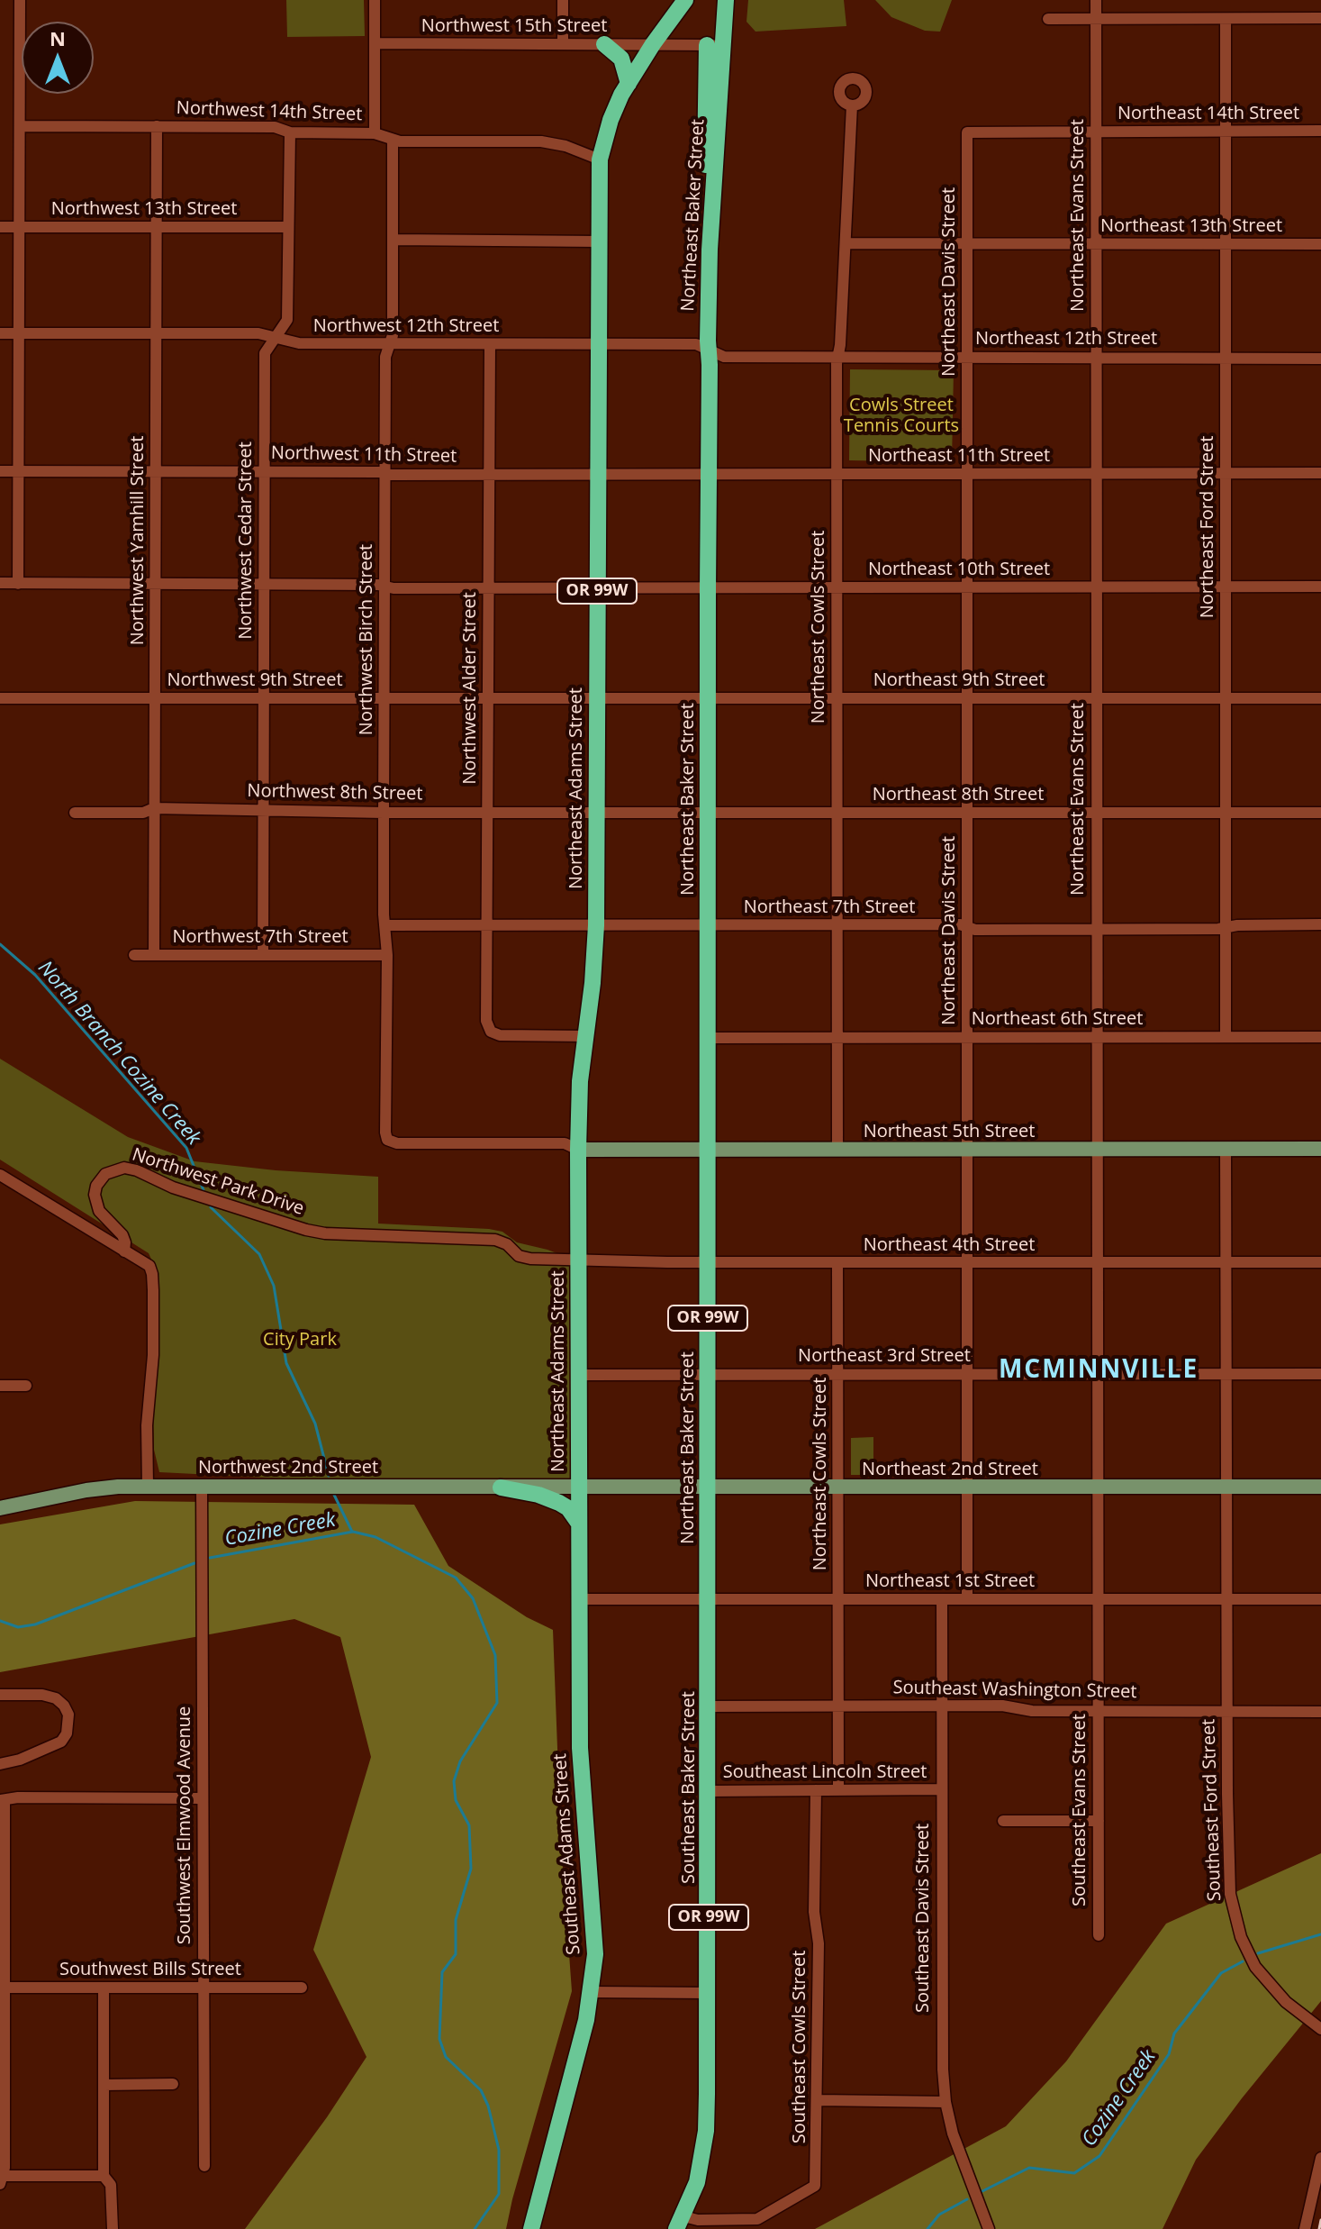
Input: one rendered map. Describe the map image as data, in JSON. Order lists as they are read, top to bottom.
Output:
{
  "streets": {
    "highway": [
      "Northeast Baker Street",
      "OR 99W",
      "Northeast Adams Street",
      "Southeast Baker Street",
      "Southeast Adams Street"
    ],
    "main road": ["Northeast 5th Street", "Northwest 2nd Street", "Northeast 2nd Street"],
    "street": [
      "Northwest 15th Street",
      "Northwest 14th Street",
      "Northeast 14th Street",
      "Northwest 13th Street",
      "Northeast Evans Street",
      "Northeast 13th Street",
      "Northeast Davis Street",
      "Northwest 12th Street",
      "Northeast 12th Street",
      "Northwest 11th Street",
      "Northeast 11th Street",
      "Northeast Ford Street",
      "Northwest Yamhill Street",
      "Northwest Cedar Street",
      "Northeast 10th Street",
      "Northeast Cowls Street",
      "Northwest Birch Street",
      "Northwest 9th Street",
      "Northeast 9th Street",
      "Northwest Alder Street",
      "Northwest 8th Street",
      "Northeast 8th Street",
      "Northeast 7th Street",
      "Northwest 7th Street",
      "Northeast 6th Street",
      "Northwest Park Drive",
      "Northeast 4th Street",
      "Northeast 3rd Street",
      "Northeast 1st Street",
      "Southeast Washington Street",
      "Southeast Lincoln Street",
      "Southeast Evans Street",
      "Southeast Ford Street",
      "Southwest Elmwood Avenue",
      "Southeast Davis Street",
      "Southwest Bills Street",
      "Southeast Cowls Street"
    ]
  },
  "crossings": [
    ["Northwest 15th Street", "Northeast Baker Street"],
    ["Northwest 15th Street", "Northeast Adams Street"],
    ["Northwest 14th Street", "Northwest Yamhill Street"],
    ["Northwest 14th Street", "Northwest Cedar Street"],
    ["Northwest 14th Street", "Northwest Birch Street"],
    ["Northwest 14th Street", "Northeast Adams Street"],
    ["Northeast 14th Street", "Northeast Evans Street"],
    ["Northeast 14th Street", "Northeast Davis Street"],
    ["Northeast 14th Street", "Northeast Ford Street"],
    ["Northwest 13th Street", "Northwest Yamhill Street"],
    ["Northwest 13th Street", "Northwest Cedar Street"],
    ["Northeast Baker Street", "Northeast 12th Street"],
    ["Northeast Baker Street", "Northeast 11th Street"],
    ["Northeast Baker Street", "Northeast 10th Street"],
    ["Northeast Baker Street", "Northeast 9th Street"],
    ["Northeast Baker Street", "Northeast 8th Street"],
    ["Northeast Baker Street", "Northeast 7th Street"],
    ["Northeast Baker Street", "Northeast 6th Street"],
    ["Northeast Baker Street", "Northeast 5th Street"],
    ["Northeast Baker Street", "Northeast 4th Street"],
    ["Northeast Baker Street", "Northeast 3rd Street"],
    ["Northeast Baker Street", "Northeast 2nd Street"],
    ["Northeast Baker Street", "Northeast 1st Street"],
    ["Northeast Baker Street", "Southeast Baker Street"],
    ["Northeast Evans Street", "Northeast 13th Street"],
    ["Northeast Evans Street", "Northeast 12th Street"],
    ["Northeast Evans Street", "Northeast 11th Street"],
    ["Northeast Evans Street", "Northeast 10th Street"],
    ["Northeast Evans Street", "Northeast 9th Street"],
    ["Northeast Evans Street", "Northeast 8th Street"],
    ["Northeast Evans Street", "Northeast 7th Street"],
    ["Northeast Evans Street", "Northeast 6th Street"],
    ["Northeast Evans Street", "Northeast 5th Street"],
    ["Northeast Evans Street", "Northeast 4th Street"],
    ["Northeast Evans Street", "Northeast 3rd Street"],
    ["Northeast Evans Street", "Northeast 2nd Street"],
    ["Northeast Evans Street", "Northeast 1st Street"],
    ["Northeast Evans Street", "Southeast Evans Street"],
    ["Northeast 13th Street", "Northeast Davis Street"],
    ["Northeast 13th Street", "Northeast Ford Street"],
    ["Northeast 13th Street", "Northeast Cowls Street"],
    ["Northeast Davis Street", "Northeast 12th Street"],
    ["Northeast Davis Street", "Northeast 11th Street"],
    ["Northeast Davis Street", "Northeast 10th Street"],
    ["Northeast Davis Street", "Northeast 9th Street"],
    ["Northeast Davis Street", "Northeast 8th Street"],
    ["Northeast Davis Street", "Northeast 7th Street"],
    ["Northeast Davis Street", "Northeast 6th Street"],
    ["Northeast Davis Street", "Northeast 5th Street"],
    ["Northeast Davis Street", "Northeast 4th Street"],
    ["Northeast Davis Street", "Northeast 3rd Street"],
    ["Northeast Davis Street", "Northeast 2nd Street"],
    ["Northeast Davis Street", "Northeast 1st Street"],
    ["Northwest 12th Street", "Northeast 12th Street"],
    ["Northwest 12th Street", "Northwest Yamhill Street"],
    ["Northwest 12th Street", "Northwest Cedar Street"],
    ["Northwest 12th Street", "Northwest Birch Street"],
    ["Northwest 12th Street", "Northwest Alder Street"],
    ["Northwest 12th Street", "Northeast Adams Street"],
    ["Northeast 12th Street", "Northeast Ford Street"],
    ["Northeast 12th Street", "Northeast Cowls Street"],
    ["Northeast 12th Street", "Northeast Adams Street"],
    ["Northwest 11th Street", "Northeast 11th Street"],
    ["Northwest 11th Street", "Northwest Yamhill Street"],
    ["Northwest 11th Street", "Northwest Cedar Street"],
    ["Northwest 11th Street", "Northwest Birch Street"],
    ["Northwest 11th Street", "Northwest Alder Street"],
    ["Northwest 11th Street", "Northeast Adams Street"],
    ["Northeast 11th Street", "Northeast Ford Street"],
    ["Northeast 11th Street", "Northeast Cowls Street"],
    ["Northeast 11th Street", "Northeast Adams Street"],
    ["Northeast Ford Street", "Northeast 10th Street"],
    ["Northeast Ford Street", "Northeast 9th Street"],
    ["Northeast Ford Street", "Northeast 8th Street"],
    ["Northeast Ford Street", "Northeast 7th Street"],
    ["Northeast Ford Street", "Northeast 6th Street"],
    ["Northwest Yamhill Street", "Northeast 10th Street"],
    ["Northwest Yamhill Street", "Northwest 9th Street"],
    ["Northwest Yamhill Street", "Northwest 8th Street"],
    ["Northwest Yamhill Street", "Northwest 7th Street"],
    ["Northwest Cedar Street", "Northeast 10th Street"],
    ["Northwest Cedar Street", "Northwest 9th Street"],
    ["Northwest Cedar Street", "Northwest 8th Street"],
    ["Northwest Cedar Street", "Northwest 7th Street"],
    ["Northeast 10th Street", "Northeast Cowls Street"],
    ["Northeast 10th Street", "Northwest Birch Street"],
    ["Northeast 10th Street", "Northwest Alder Street"],
    ["Northeast 10th Street", "Northeast Adams Street"],
    ["Northeast Cowls Street", "Northeast 9th Street"],
    ["Northeast Cowls Street", "Northeast 8th Street"],
    ["Northeast Cowls Street", "Northeast 7th Street"],
    ["Northeast Cowls Street", "Northeast 6th Street"],
    ["Northeast Cowls Street", "Northeast 5th Street"],
    ["Northeast Cowls Street", "Northeast 4th Street"],
    ["Northeast Cowls Street", "Northeast 3rd Street"],
    ["Northeast Cowls Street", "Northeast 2nd Street"],
    ["Northeast Cowls Street", "Northeast 1st Street"],
    ["Northwest Birch Street", "Northwest 9th Street"],
    ["Northwest Birch Street", "Northeast Adams Street"],
    ["Northwest Birch Street", "Northwest 8th Street"],
    ["Northwest Birch Street", "Northwest 7th Street"],
    ["Northwest Birch Street", "Northeast 5th Street"],
    ["Northwest 9th Street", "Northeast 9th Street"],
    ["Northwest 9th Street", "Northwest Alder Street"],
    ["Northwest 9th Street", "Northeast Adams Street"],
    ["Northeast 9th Street", "Northeast Adams Street"],
    ["Northwest Alder Street", "Northeast Adams Street"],
    ["Northwest Alder Street", "Northwest 8th Street"],
    ["Northeast Adams Street", "Northwest 8th Street"],
    ["Northeast Adams Street", "Northeast 8th Street"],
    ["Northeast Adams Street", "Northeast 7th Street"],
    ["Northeast Adams Street", "Northeast 5th Street"],
    ["Northeast Adams Street", "Northwest Park Drive"],
    ["Northeast Adams Street", "Northeast 4th Street"],
    ["Northeast Adams Street", "Northeast 3rd Street"],
    ["Northeast Adams Street", "Northwest 2nd Street"],
    ["Northeast Adams Street", "Northeast 2nd Street"],
    ["Northeast Adams Street", "Northeast 1st Street"],
    ["Northeast Adams Street", "Southeast Adams Street"],
    ["Northwest 8th Street", "Northeast 8th Street"],
    ["Northwest Park Drive", "Northeast 4th Street"],
    ["Northwest 2nd Street", "Northeast 2nd Street"],
    ["Northwest 2nd Street", "Southwest Elmwood Avenue"],
    ["Northeast 1st Street", "Southeast Baker Street"],
    ["Northeast 1st Street", "Southeast Evans Street"],
    ["Northeast 1st Street", "Southeast Ford Street"],
    ["Northeast 1st Street", "Southeast Adams Street"],
    ["Northeast 1st Street", "Southeast Davis Street"],
    ["Southeast Washington Street", "Southeast Baker Street"],
    ["Southeast Washington Street", "Southeast Evans Street"],
    ["Southeast Washington Street", "Southeast Ford Street"],
    ["Southeast Washington Street", "Southeast Davis Street"],
    ["Southeast Lincoln Street", "Southeast Baker Street"],
    ["Southeast Lincoln Street", "Southeast Davis Street"],
    ["Southeast Lincoln Street", "Southeast Cowls Street"],
    ["Southeast Baker Street", "Southeast Cowls Street"],
    ["Southwest Elmwood Avenue", "Southwest Bills Street"]
  ],
  "districts": ["MCMINNVILLE"],
  "water": ["North Branch Cozine Creek", "Cozine Creek"],
  "parks": ["Cowls Street Tennis Courts", "City Park"],
  "north": "top"
}
